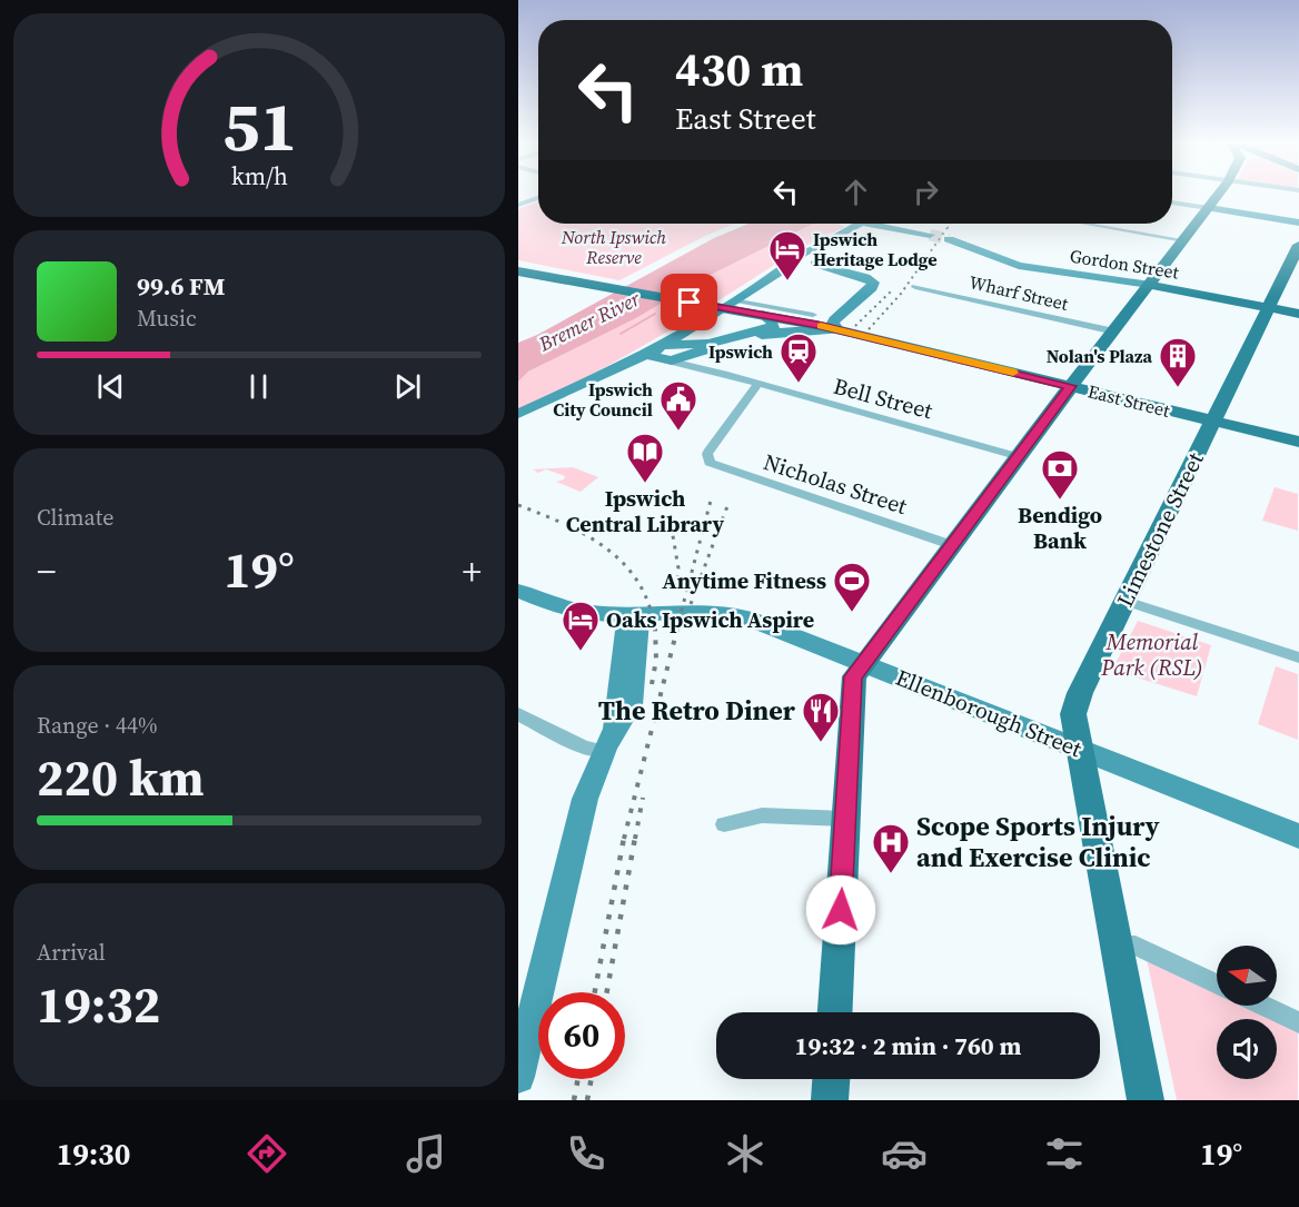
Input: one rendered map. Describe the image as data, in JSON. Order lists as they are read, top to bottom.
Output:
{
  "streets": {
    "main road": ["Gordon Street", "East Street", "Limestone Street"],
    "street": [
      "Wharf Street",
      "Bell Street",
      "Nicholas Street",
      "Ellenborough Street"
    ]
  },
  "crossings": [
    ["Gordon Street", "Limestone Street"],
    ["Bell Street", "Nicholas Street"],
    ["East Street", "Limestone Street"],
    ["Limestone Street", "Ellenborough Street"]
  ],
  "water": ["Bremer River"],
  "parks": ["North Ipswich Reserve", "Memorial Park (RSL)"],
  "places": {
    "hotel": ["Ipswich Heritage Lodge", "Oaks Ipswich Aspire"],
    "station": ["Ipswich"],
    "building": ["Nolan's Plaza"],
    "public building": ["Ipswich City Council"],
    "library": ["Ipswich Central Library"],
    "bank": ["Bendigo Bank"],
    "sports": ["Anytime Fitness"],
    "restaurant": ["The Retro Diner"],
    "hospital": ["Scope Sports Injury and Exercise Clinic"]
  },
  "north": "left",
  "page": {
    "turn": ["430 m", "East Street"],
    "song": ["99.6 FM", "Music"],
    "tile": [
      "Climate",
      ["Range · 44%", "220 km"],
      ["Arrival", "19:32"]
    ],
    "heat": ["−", "19°", "+"],
    "limit": "60",
    "trip": "19:32 · 2 min · 760 m",
    "tabs": ["19:30", "19°"],
    "gauge": ["51", "km/h"]
  }
}
